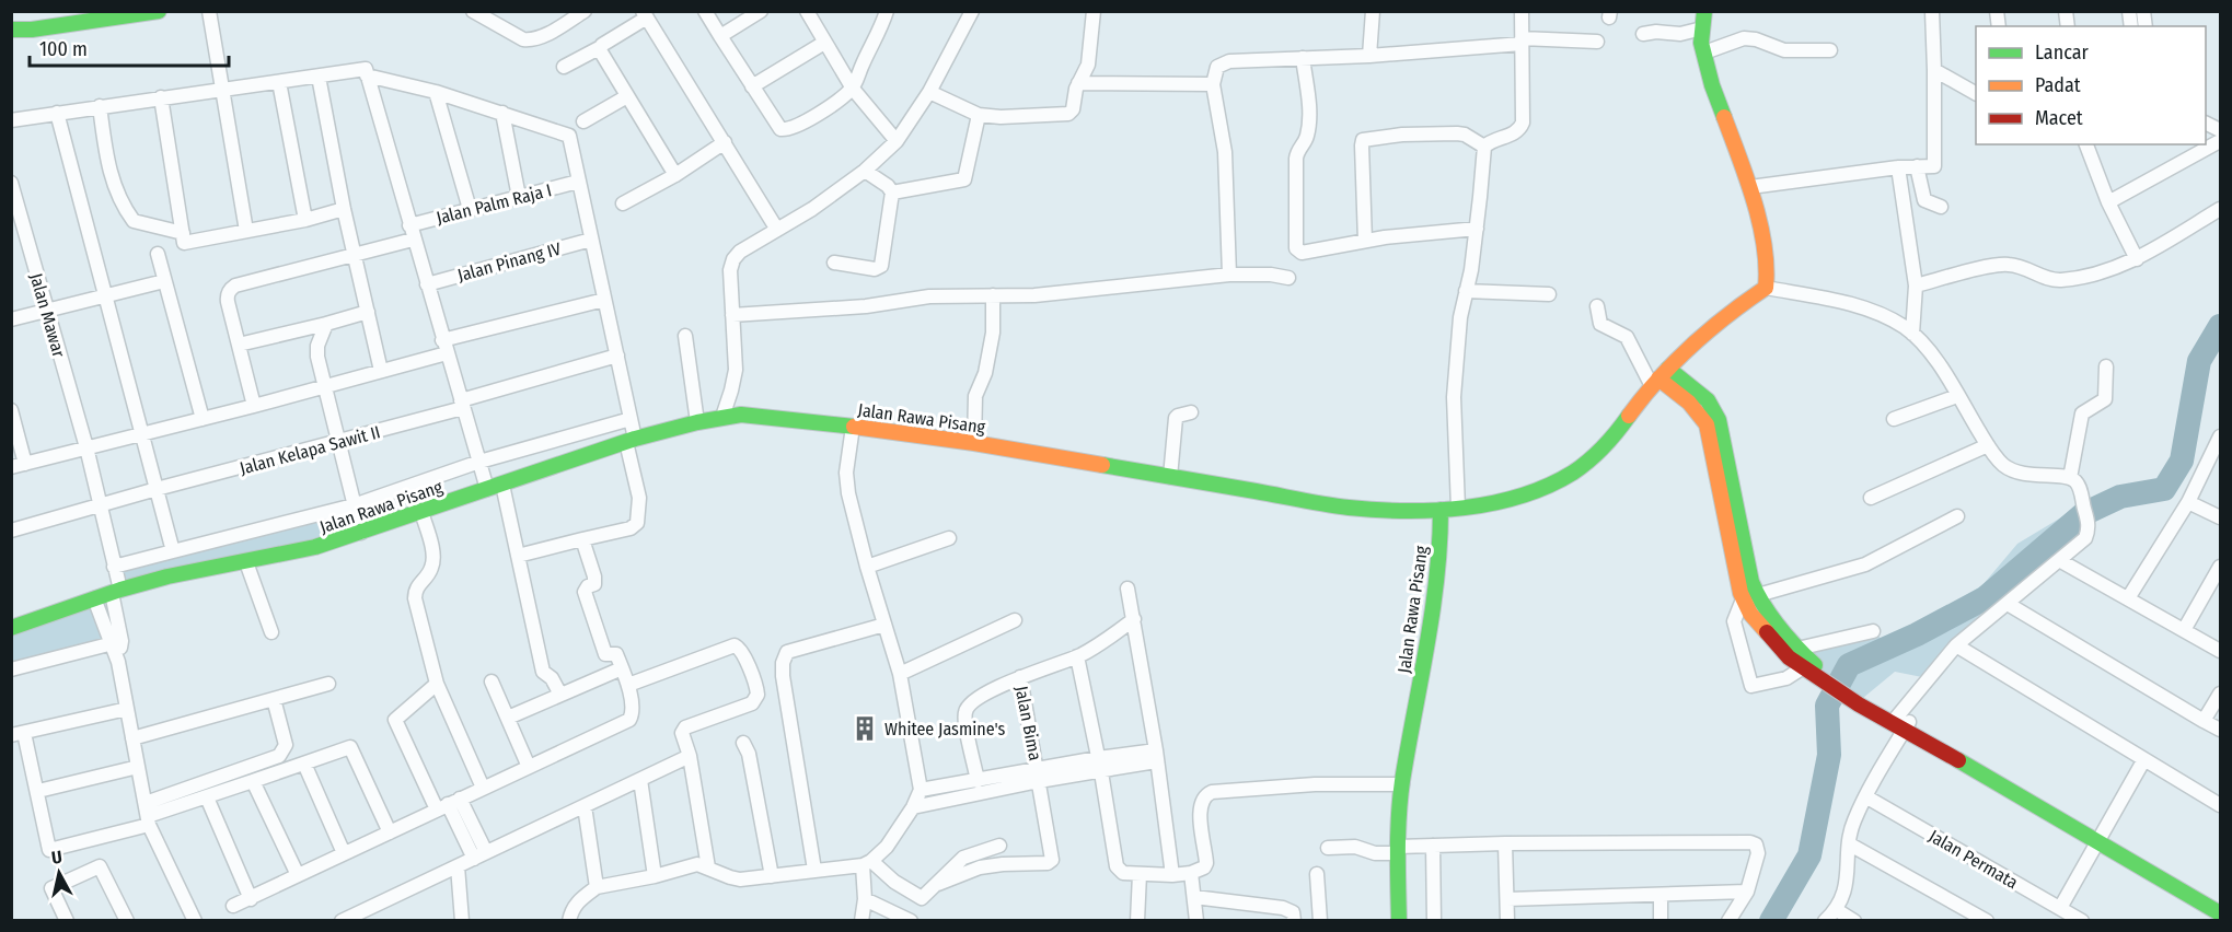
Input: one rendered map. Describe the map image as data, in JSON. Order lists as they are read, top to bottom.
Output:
{
  "streets": {
    "street": [
      "Jalan Palm Raja I",
      "Jalan Pinang IV",
      "Jalan Mawar",
      "Jalan Rawa Pisang",
      "Jalan Kelapa Sawit II",
      "Jalan Bima",
      "Jalan Permata"
    ]
  },
  "crossings": [
    ["Jalan Mawar", "Jalan Rawa Pisang"],
    ["Jalan Mawar", "Jalan Kelapa Sawit II"]
  ],
  "places": {
    "building": ["Whitee Jasmine's"]
  },
  "legend": ["Lancar", "Padat", "Macet"],
  "scale_bar": "100 m",
  "north": "top"
}
